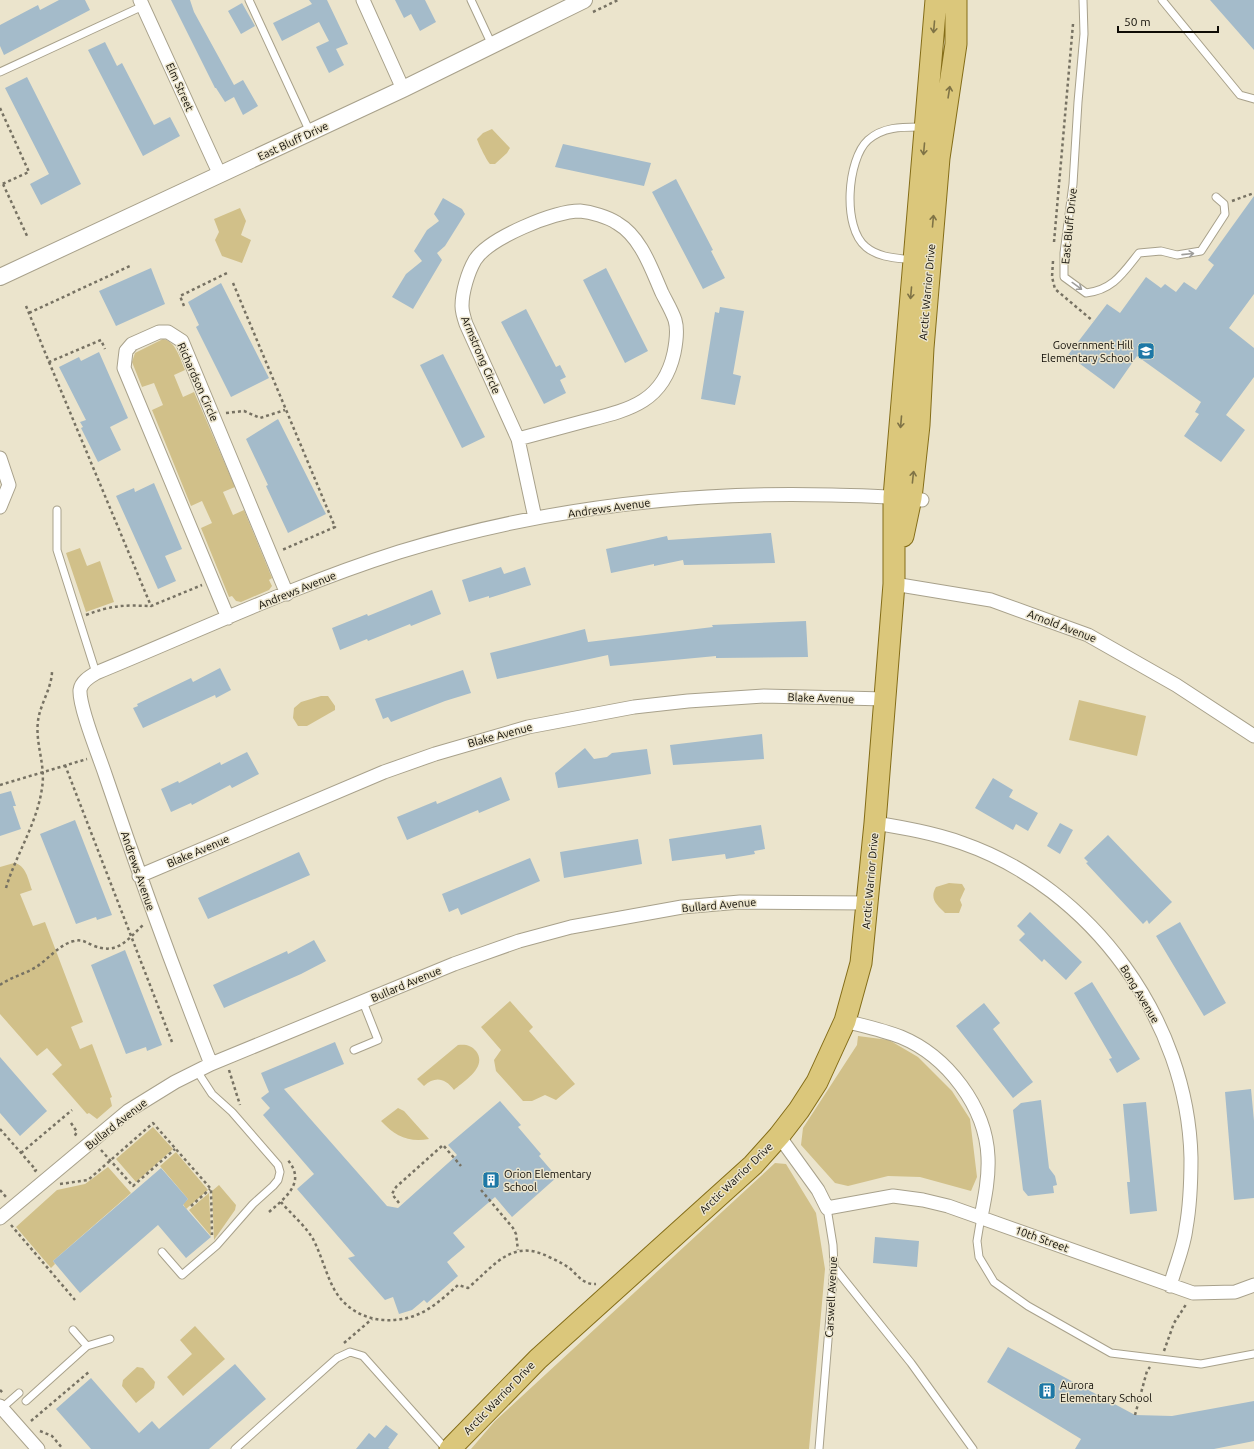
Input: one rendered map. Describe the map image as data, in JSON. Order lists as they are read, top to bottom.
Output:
{
  "streets": {
    "main road": ["Arctic Warrior Drive"],
    "street": [
      "Elm Street",
      "East Bluff Drive",
      "Armstrong Circle",
      "Richardson Circle",
      "Andrews Avenue",
      "Arnold Avenue",
      "Blake Avenue",
      "Bullard Avenue",
      "Bong Avenue",
      "10th Street",
      "Carswell Avenue"
    ]
  },
  "crossings": [
    ["Elm Street", "East Bluff Drive"],
    ["Arctic Warrior Drive", "Andrews Avenue"],
    ["Arctic Warrior Drive", "Arnold Avenue"],
    ["Arctic Warrior Drive", "Blake Avenue"],
    ["Arctic Warrior Drive", "Bullard Avenue"],
    ["Arctic Warrior Drive", "Bong Avenue"],
    ["Arctic Warrior Drive", "Carswell Avenue"],
    ["Armstrong Circle", "Andrews Avenue"],
    ["Richardson Circle", "Andrews Avenue"],
    ["Andrews Avenue", "Blake Avenue"],
    ["Andrews Avenue", "Bullard Avenue"],
    ["Bong Avenue", "10th Street"],
    ["10th Street", "Carswell Avenue"]
  ],
  "places": {
    "school or university": ["Government Hill Elementary School"],
    "building": ["Orion Elementary School", "Aurora Elementary School"]
  },
  "scale_bar": "50 m"
}
